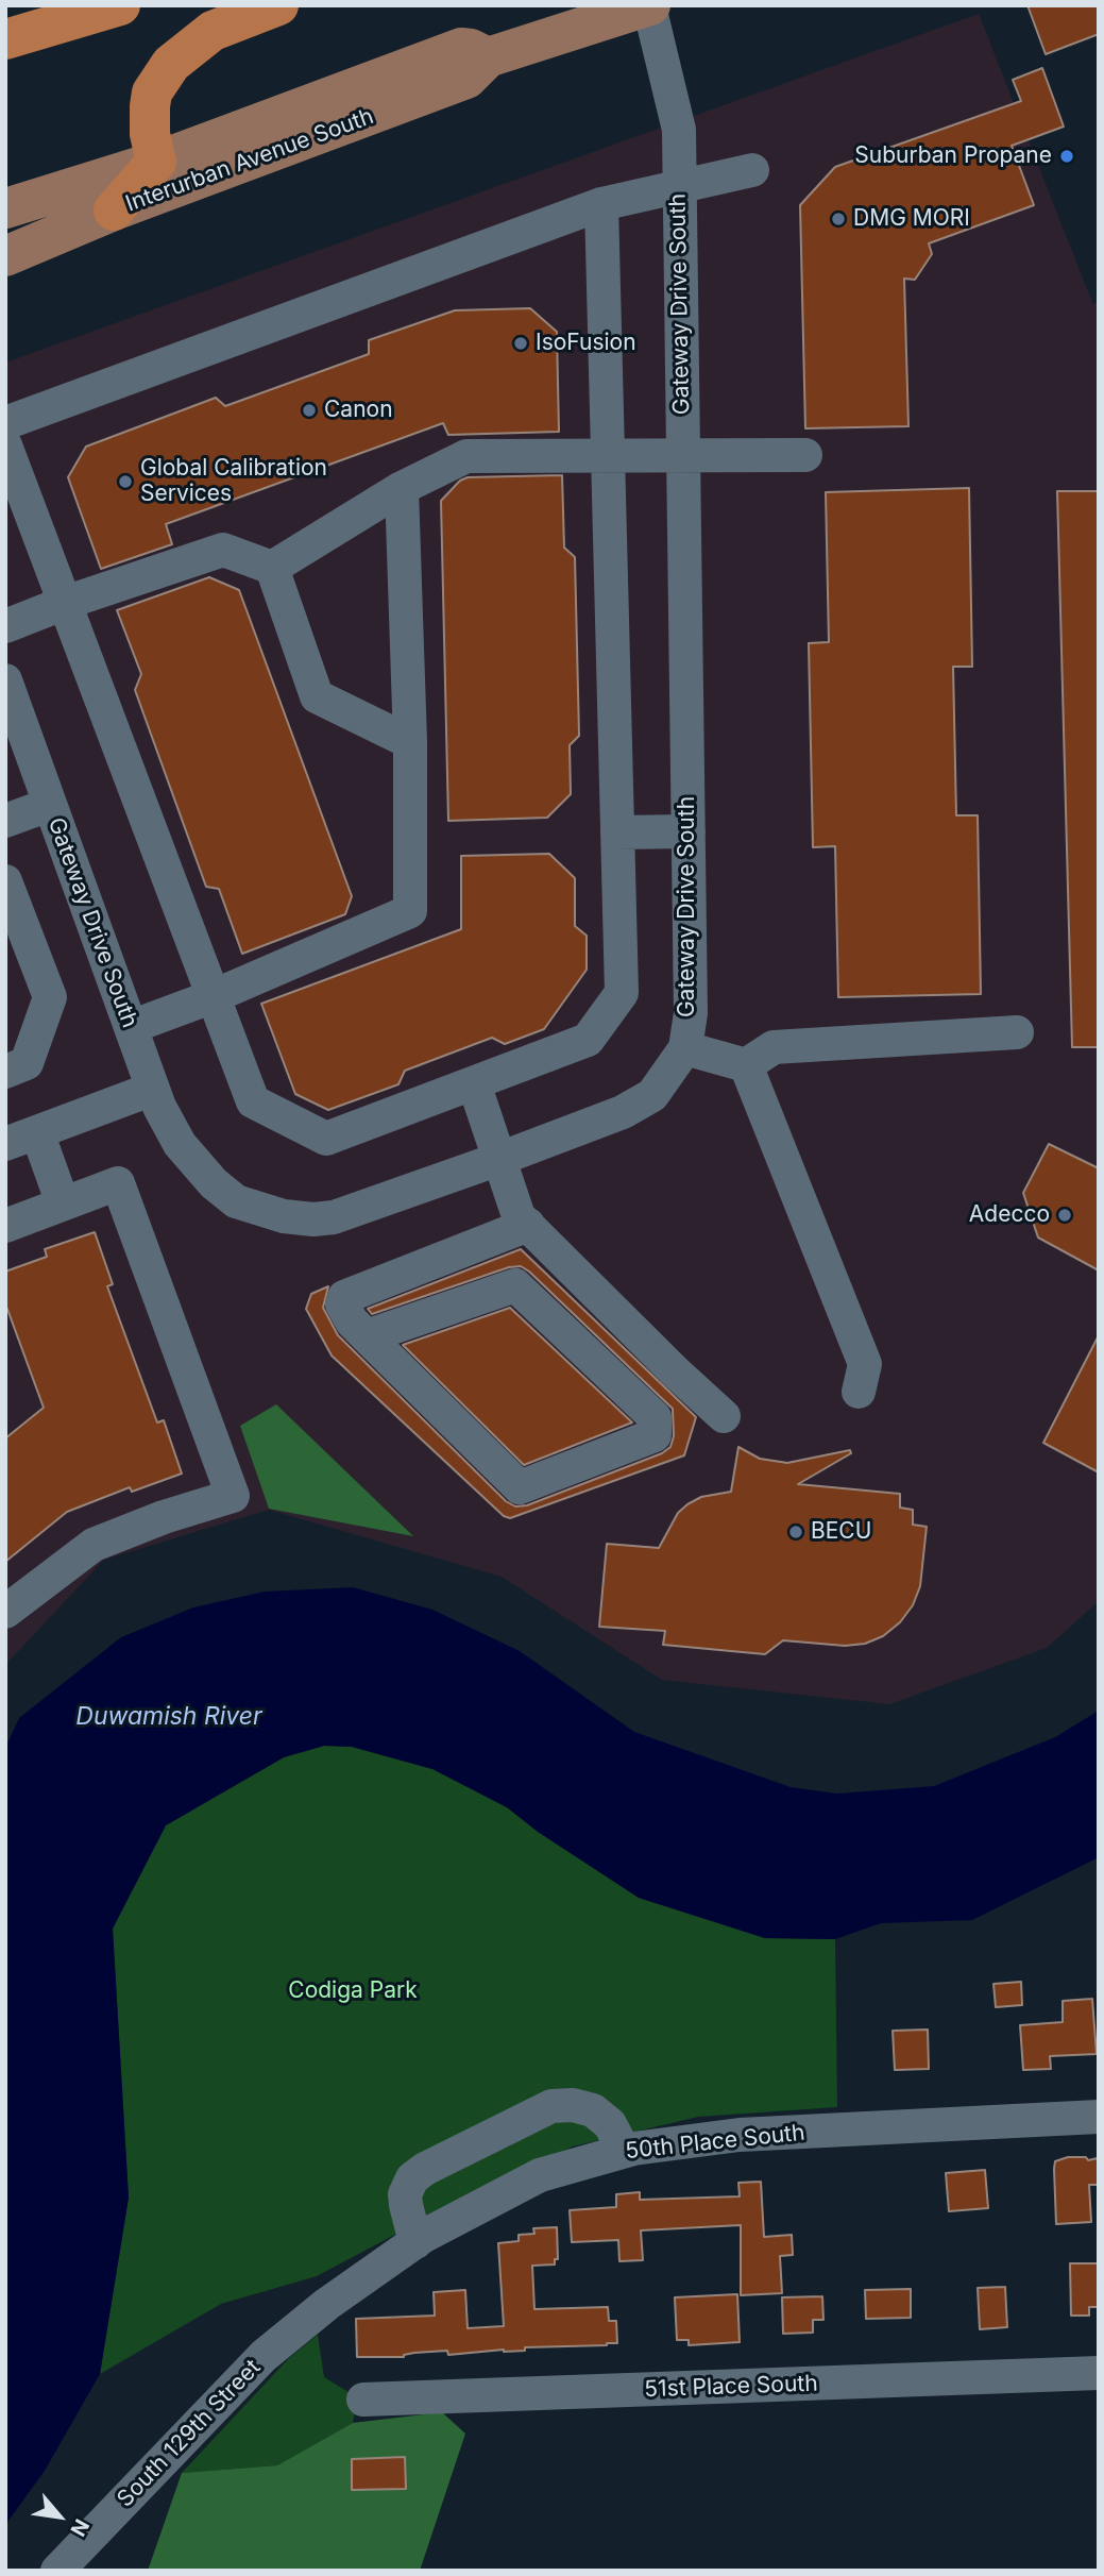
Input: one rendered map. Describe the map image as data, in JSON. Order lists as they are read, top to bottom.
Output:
{
  "streets": {
    "main road": ["Interurban Avenue South"],
    "street": [
      "Gateway Drive South",
      "50th Place South",
      "51st Place South",
      "South 129th Street"
    ]
  },
  "crossings": [
    ["Interurban Avenue South", "Gateway Drive South"],
    ["50th Place South", "South 129th Street"]
  ],
  "water": ["Duwamish River"],
  "parks": ["Codiga Park"],
  "places": [
    "Suburban Propane",
    "DMG MORI",
    "IsoFusion",
    "Canon",
    "Global Calibration Services",
    "Adecco",
    "BECU"
  ],
  "north": "bottom right"
}
